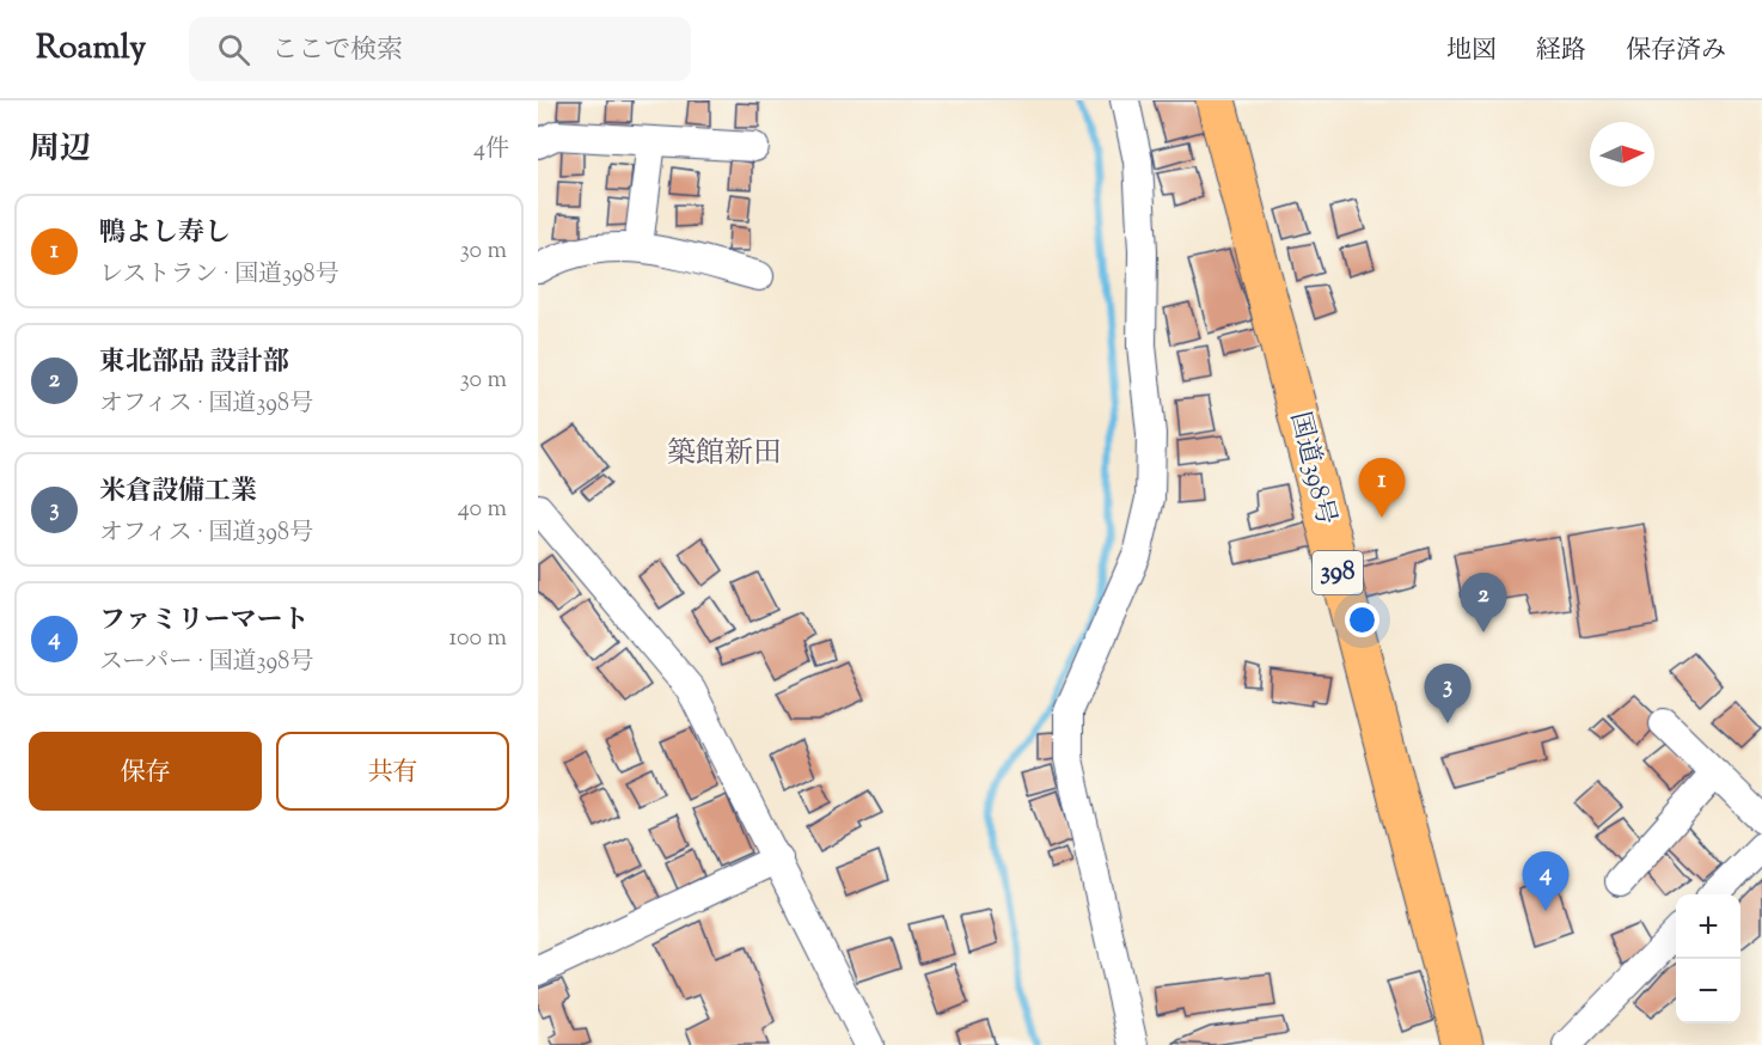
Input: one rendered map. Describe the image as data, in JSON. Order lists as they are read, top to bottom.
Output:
{
  "streets": {
    "highway": ["国道398号", "398"]
  },
  "districts": ["築館新田"],
  "north": "right",
  "page": {
    "header": "Roamly",
    "search": "ここで検索",
    "nav": ["地図", "経路", "保存済み"],
    "heading": ["周辺", "4件"],
    "list": [
      {
        "mark": "1",
        "name": "鴨よし寿し",
        "note": "レストラン · 国道398号",
        "value": "30 m"
      },
      {
        "mark": "2",
        "name": "東北部品 設計部",
        "note": "オフィス · 国道398号",
        "value": "30 m"
      },
      {
        "mark": "3",
        "name": "米倉設備工業",
        "note": "オフィス · 国道398号",
        "value": "40 m"
      },
      {
        "mark": "4",
        "name": "ファミリーマート",
        "note": "スーパー · 国道398号",
        "value": "100 m"
      }
    ],
    "pins": [
      "1",
      "2",
      "3",
      "4"
    ],
    "buttons": ["保存", "共有"],
    "map_buttons": ["+", "−"]
  }
}
